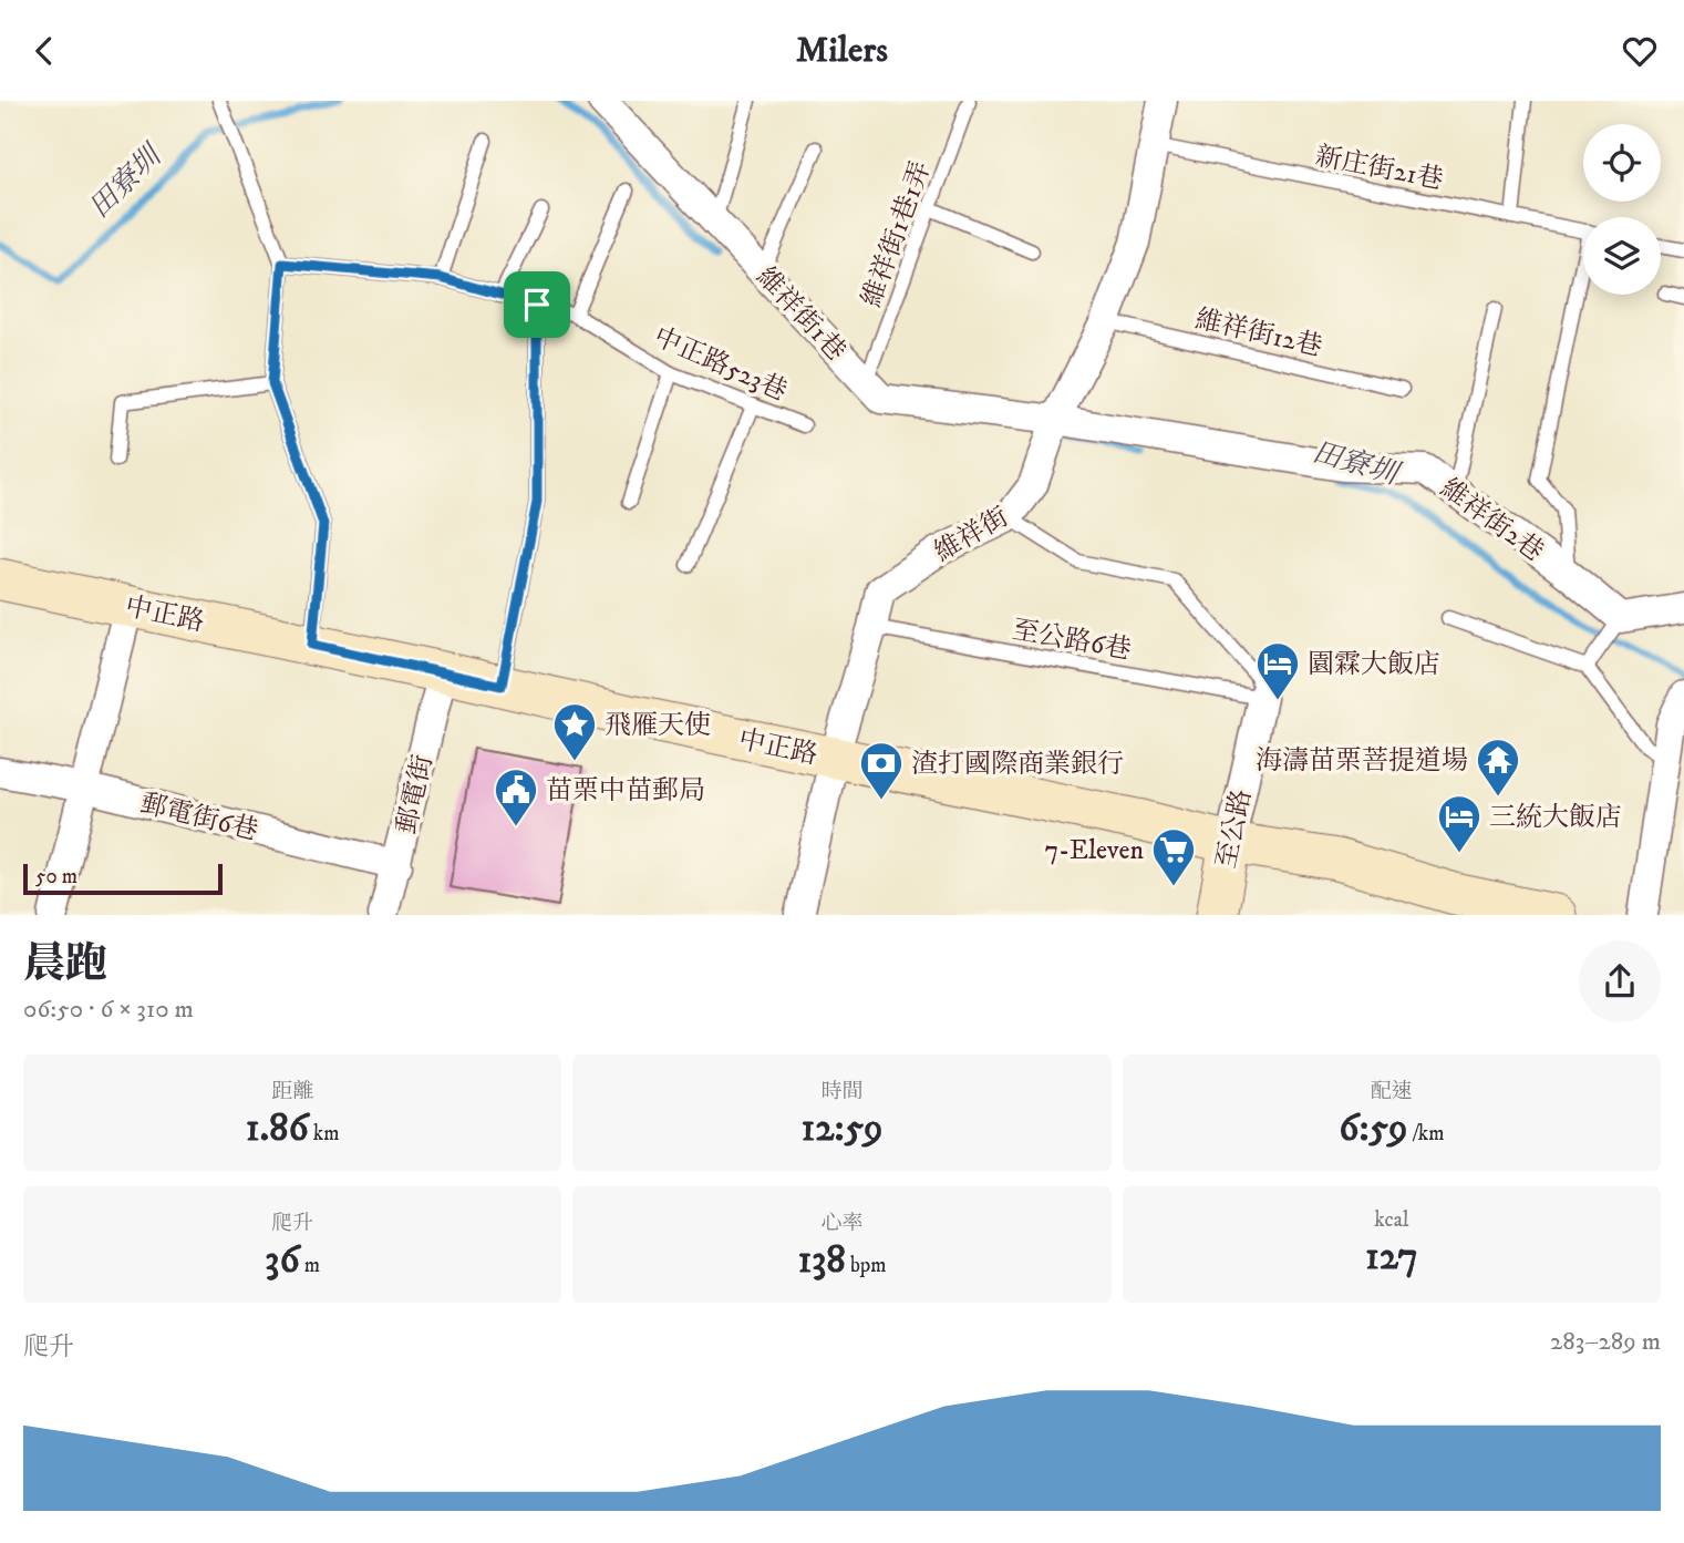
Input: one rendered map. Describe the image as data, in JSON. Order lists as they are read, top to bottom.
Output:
{
  "streets": {
    "street": [
      "維祥街1巷",
      "維祥街2巷",
      "維祥街",
      "中正路",
      "郵電街",
      "郵電街6巷",
      "至公路"
    ],
    "lane": [
      "新庄街21巷",
      "維祥街1巷1弄",
      "維祥街12巷",
      "中正路523巷",
      "至公路6巷"
    ]
  },
  "crossings": [
    ["新庄街21巷", "維祥街"],
    ["維祥街1巷1弄", "維祥街1巷"],
    ["維祥街1巷", "維祥街2巷"],
    ["維祥街1巷", "維祥街"],
    ["維祥街12巷", "維祥街"],
    ["維祥街2巷", "維祥街"],
    ["維祥街", "中正路"],
    ["維祥街", "至公路6巷"],
    ["中正路", "郵電街"],
    ["中正路", "至公路"],
    ["至公路6巷", "至公路"],
    ["郵電街", "郵電街6巷"]
  ],
  "water": ["田寮圳"],
  "places": {
    "hotel": ["園霖大飯店", "三統大飯店"],
    "place": ["飛雁天使"],
    "temple": ["海濤苗栗菩提道場"],
    "bank": ["渣打國際商業銀行"],
    "public building": ["苗栗中苗郵局"],
    "supermarket": ["7-Eleven"]
  },
  "scale_bar": "50 m",
  "page": {
    "header": "Milers",
    "scale": "50 m",
    "heading": ["晨跑", "06:50 · 6 × 310 m"],
    "stats": [
      ["距離", "1.86 km"],
      ["時間", "12:59"],
      ["配速", "6:59 /km"],
      ["爬升", "36 m"],
      ["心率", "138 bpm"],
      ["kcal", "127"]
    ],
    "chart": ["爬升", "283–289 m"]
  }
}
